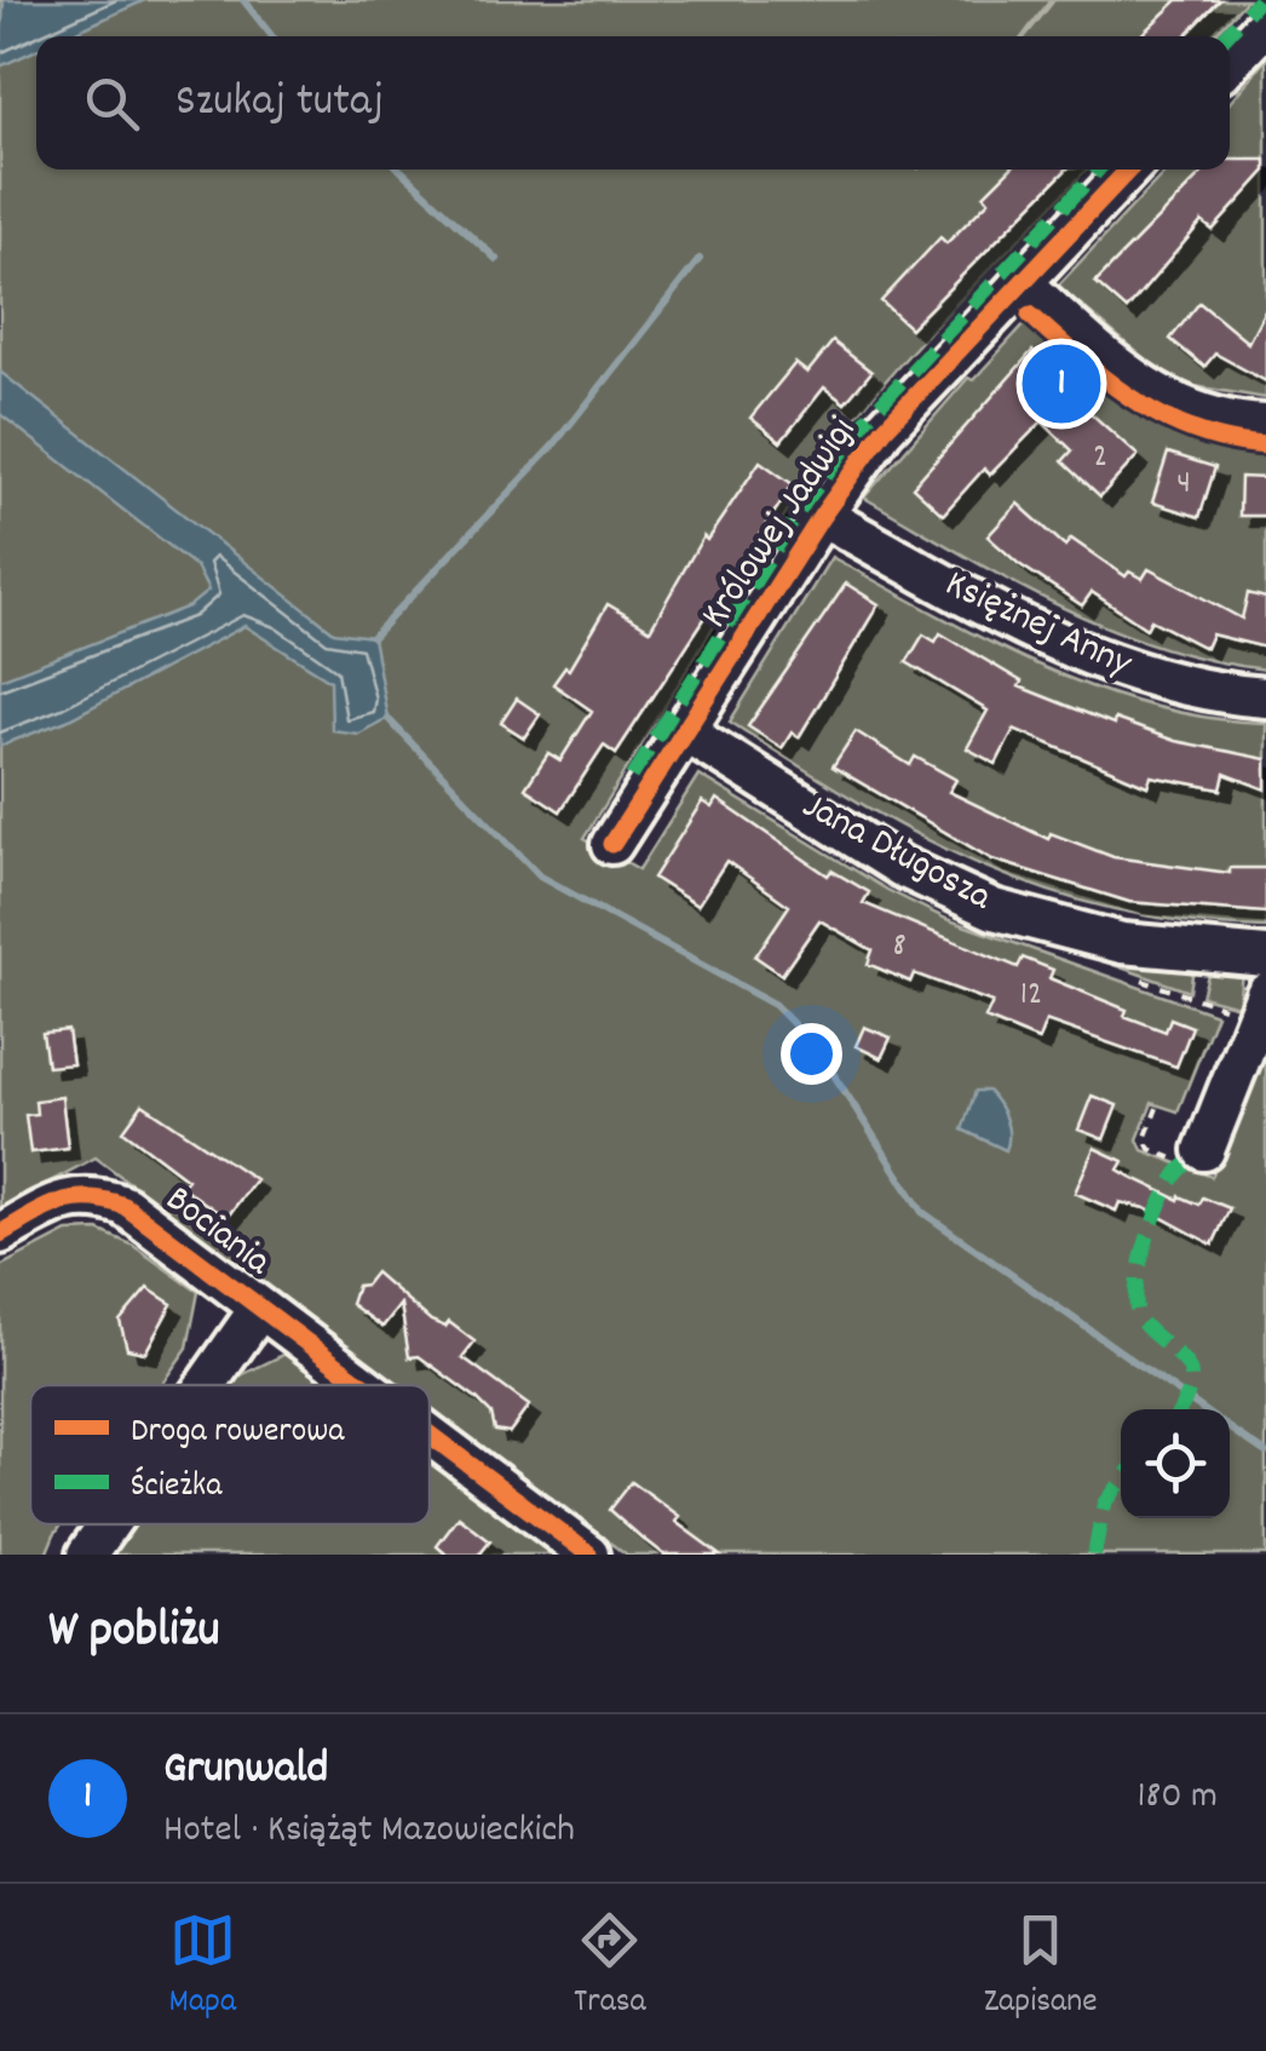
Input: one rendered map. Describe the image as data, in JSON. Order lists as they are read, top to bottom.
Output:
{
  "streets": {
    "street": [
      "Królowej Jadwigi",
      "Księżnej Anny",
      "Jana Długosza",
      "Bociania"
    ]
  },
  "crossings": [
    ["Królowej Jadwigi", "Księżnej Anny"],
    ["Królowej Jadwigi", "Jana Długosza"]
  ],
  "house_numbers": [
    "2",
    "4",
    "8",
    "12"
  ],
  "legend": ["Droga rowerowa", "Ścieżka"],
  "page": {
    "search": "Szukaj tutaj",
    "pins": "1",
    "heading": "W pobliżu",
    "list": [
      {
        "mark": "1",
        "name": "Grunwald",
        "note": "Hotel · Książąt Mazowieckich",
        "value": "180 m"
      }
    ],
    "nav": ["Mapa", "Trasa", "Zapisane"]
  }
}
